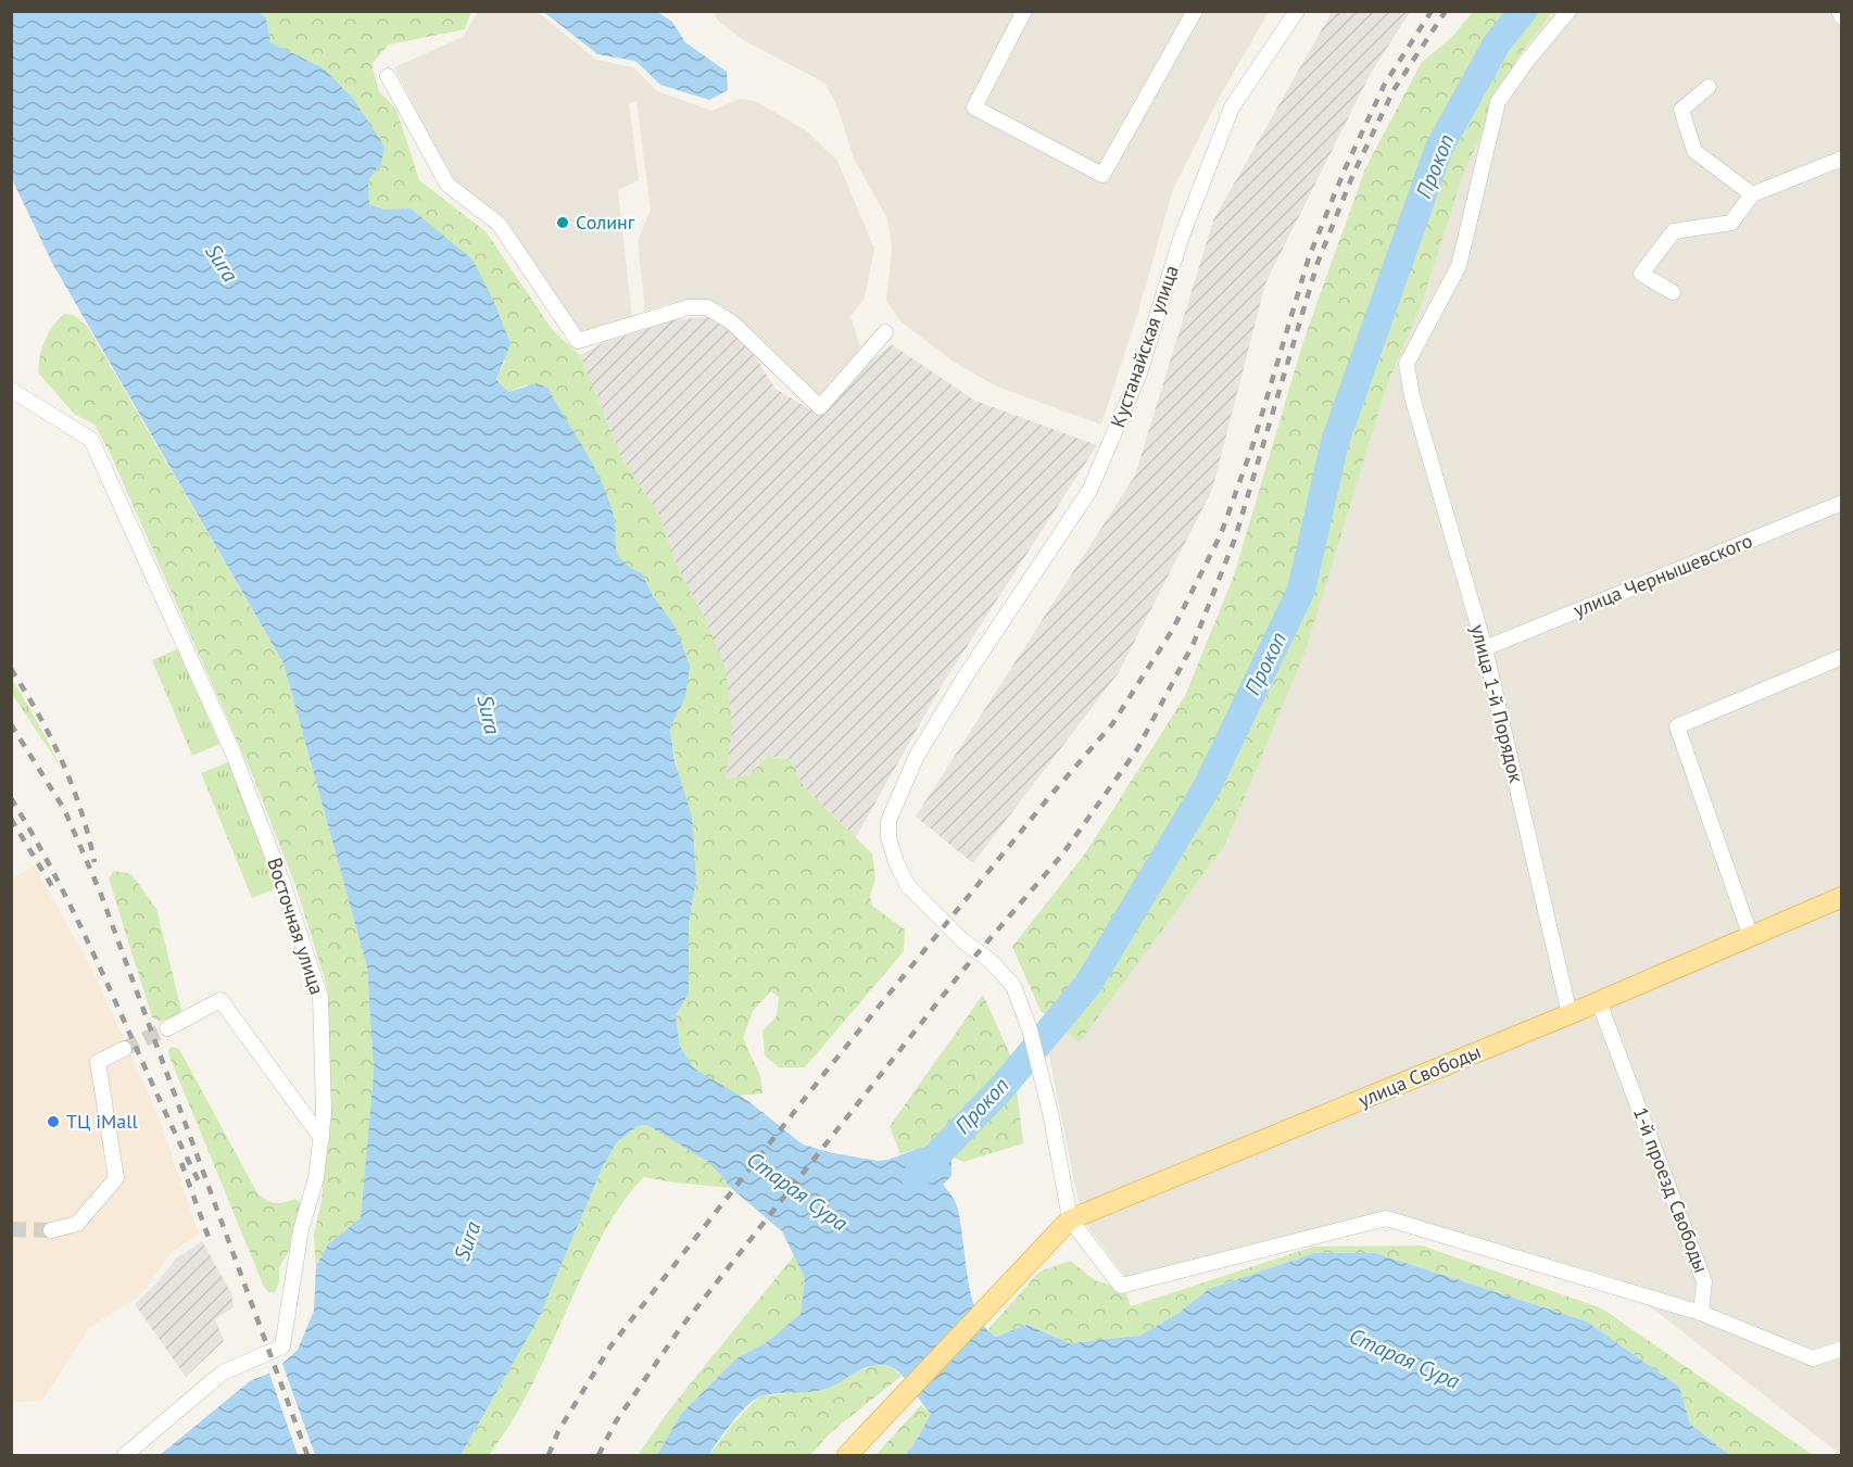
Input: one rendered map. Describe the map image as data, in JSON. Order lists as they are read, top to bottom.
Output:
{
  "streets": {
    "main road": ["улица Свободы"],
    "street": [
      "Кустанайская улица",
      "улица Чернышевского",
      "улица 1-й Порядок",
      "Восточная улица",
      "1-й проезд Свободы"
    ]
  },
  "crossings": [
    ["Кустанайская улица", "улица Свободы"],
    ["улица Чернышевского", "улица 1-й Порядок"],
    ["улица 1-й Порядок", "улица Свободы"],
    ["улица Свободы", "1-й проезд Свободы"]
  ],
  "water": ["Прокоп", "Sura", "Старая Сура"],
  "places": ["Солинг", "ТЦ iMall"]
}
